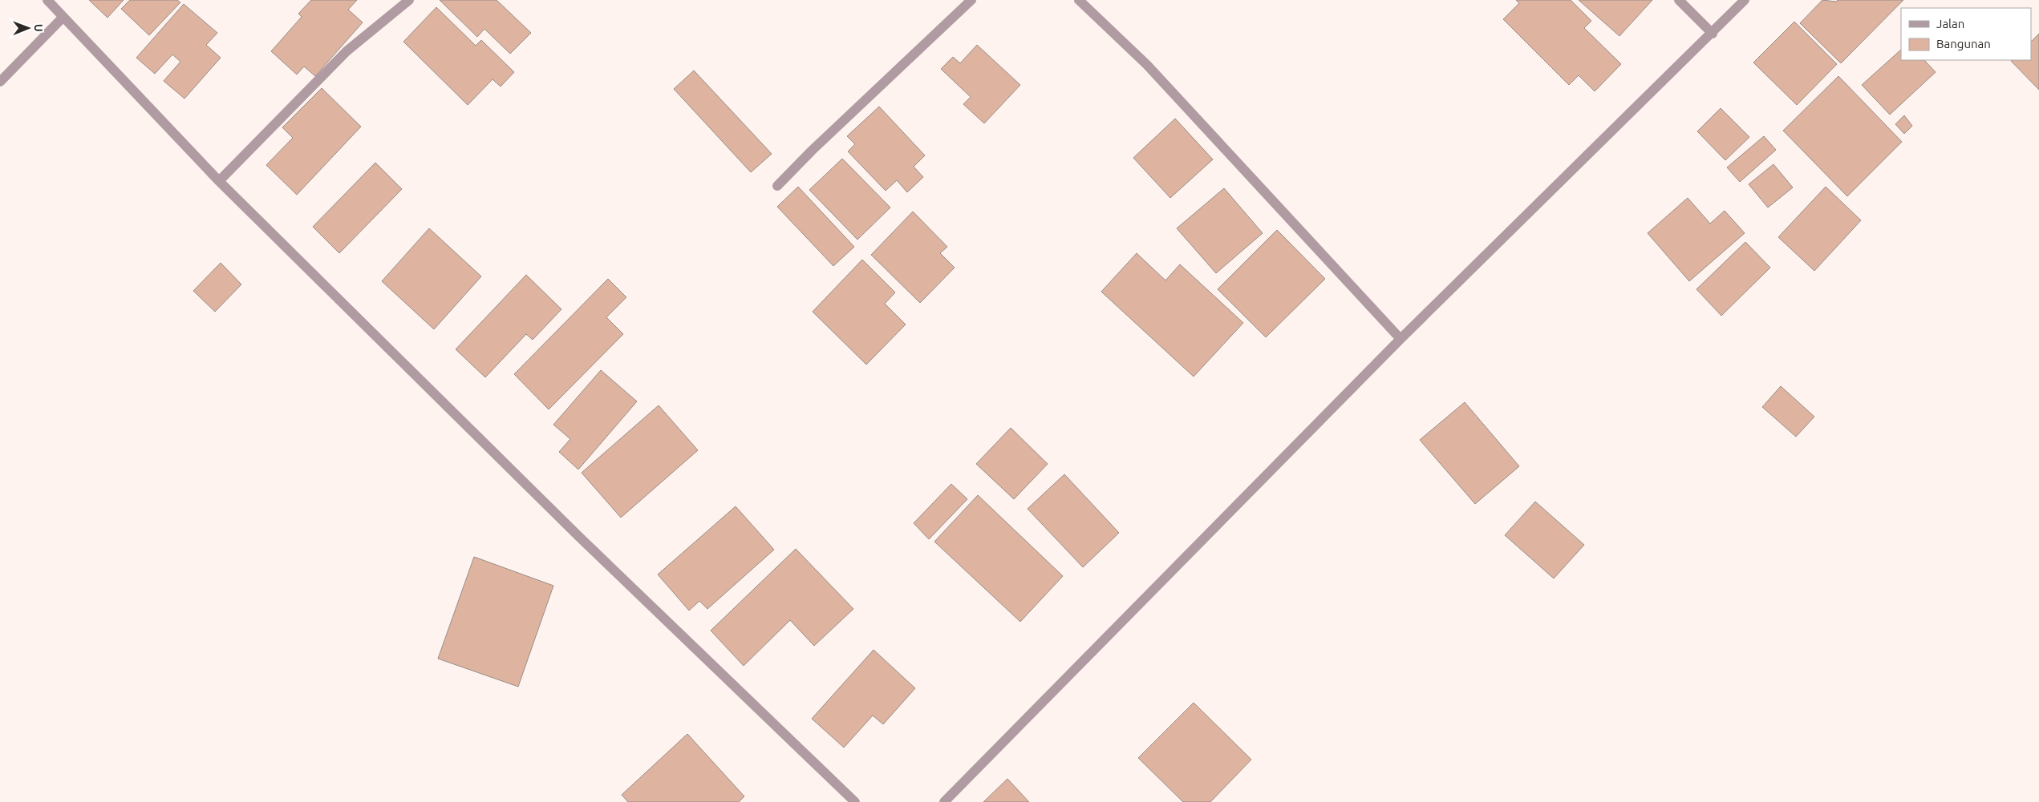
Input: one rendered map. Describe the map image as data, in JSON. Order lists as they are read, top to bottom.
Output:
{
  "legend": ["Jalan", "Bangunan"],
  "north": "right"
}
